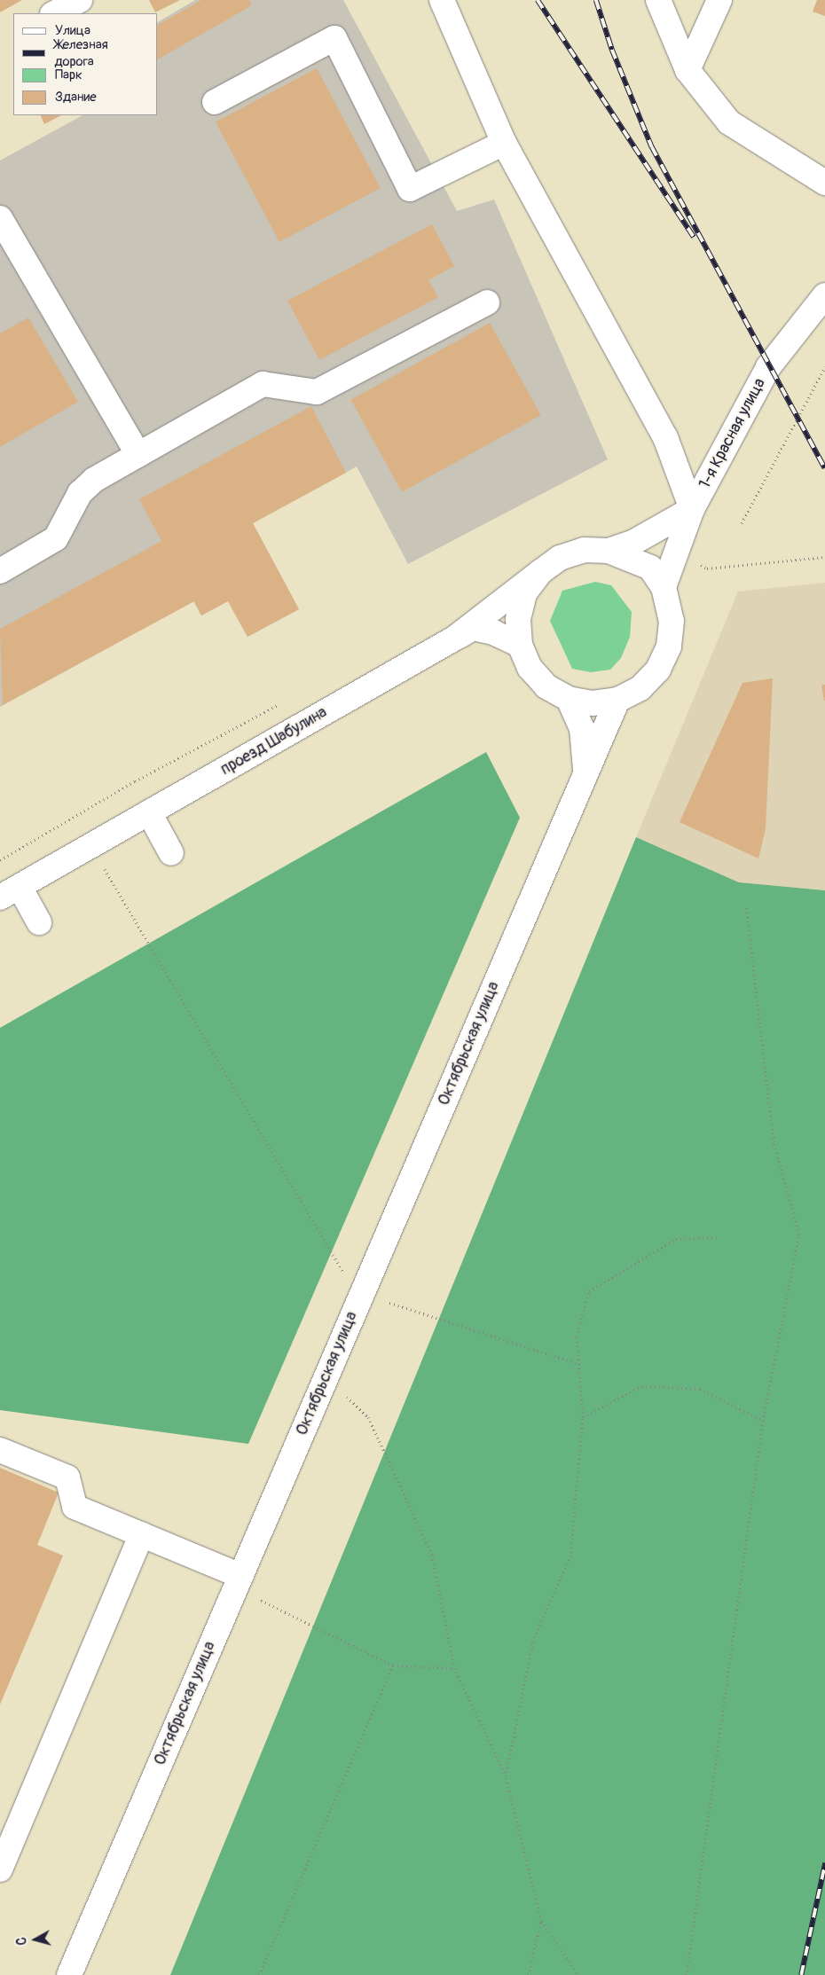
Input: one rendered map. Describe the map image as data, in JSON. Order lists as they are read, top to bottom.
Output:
{
  "streets": {
    "street": ["1-я Красная улица", "проезд Шабулина", "Октябрьская улица"]
  },
  "crossings": [
    ["1-я Красная улица", "проезд Шабулина"],
    ["1-я Красная улица", "Октябрьская улица"],
    ["проезд Шабулина", "Октябрьская улица"]
  ],
  "legend": [
    "Улица",
    "Железная дорога",
    "Парк",
    "Здание"
  ],
  "north": "left"
}
